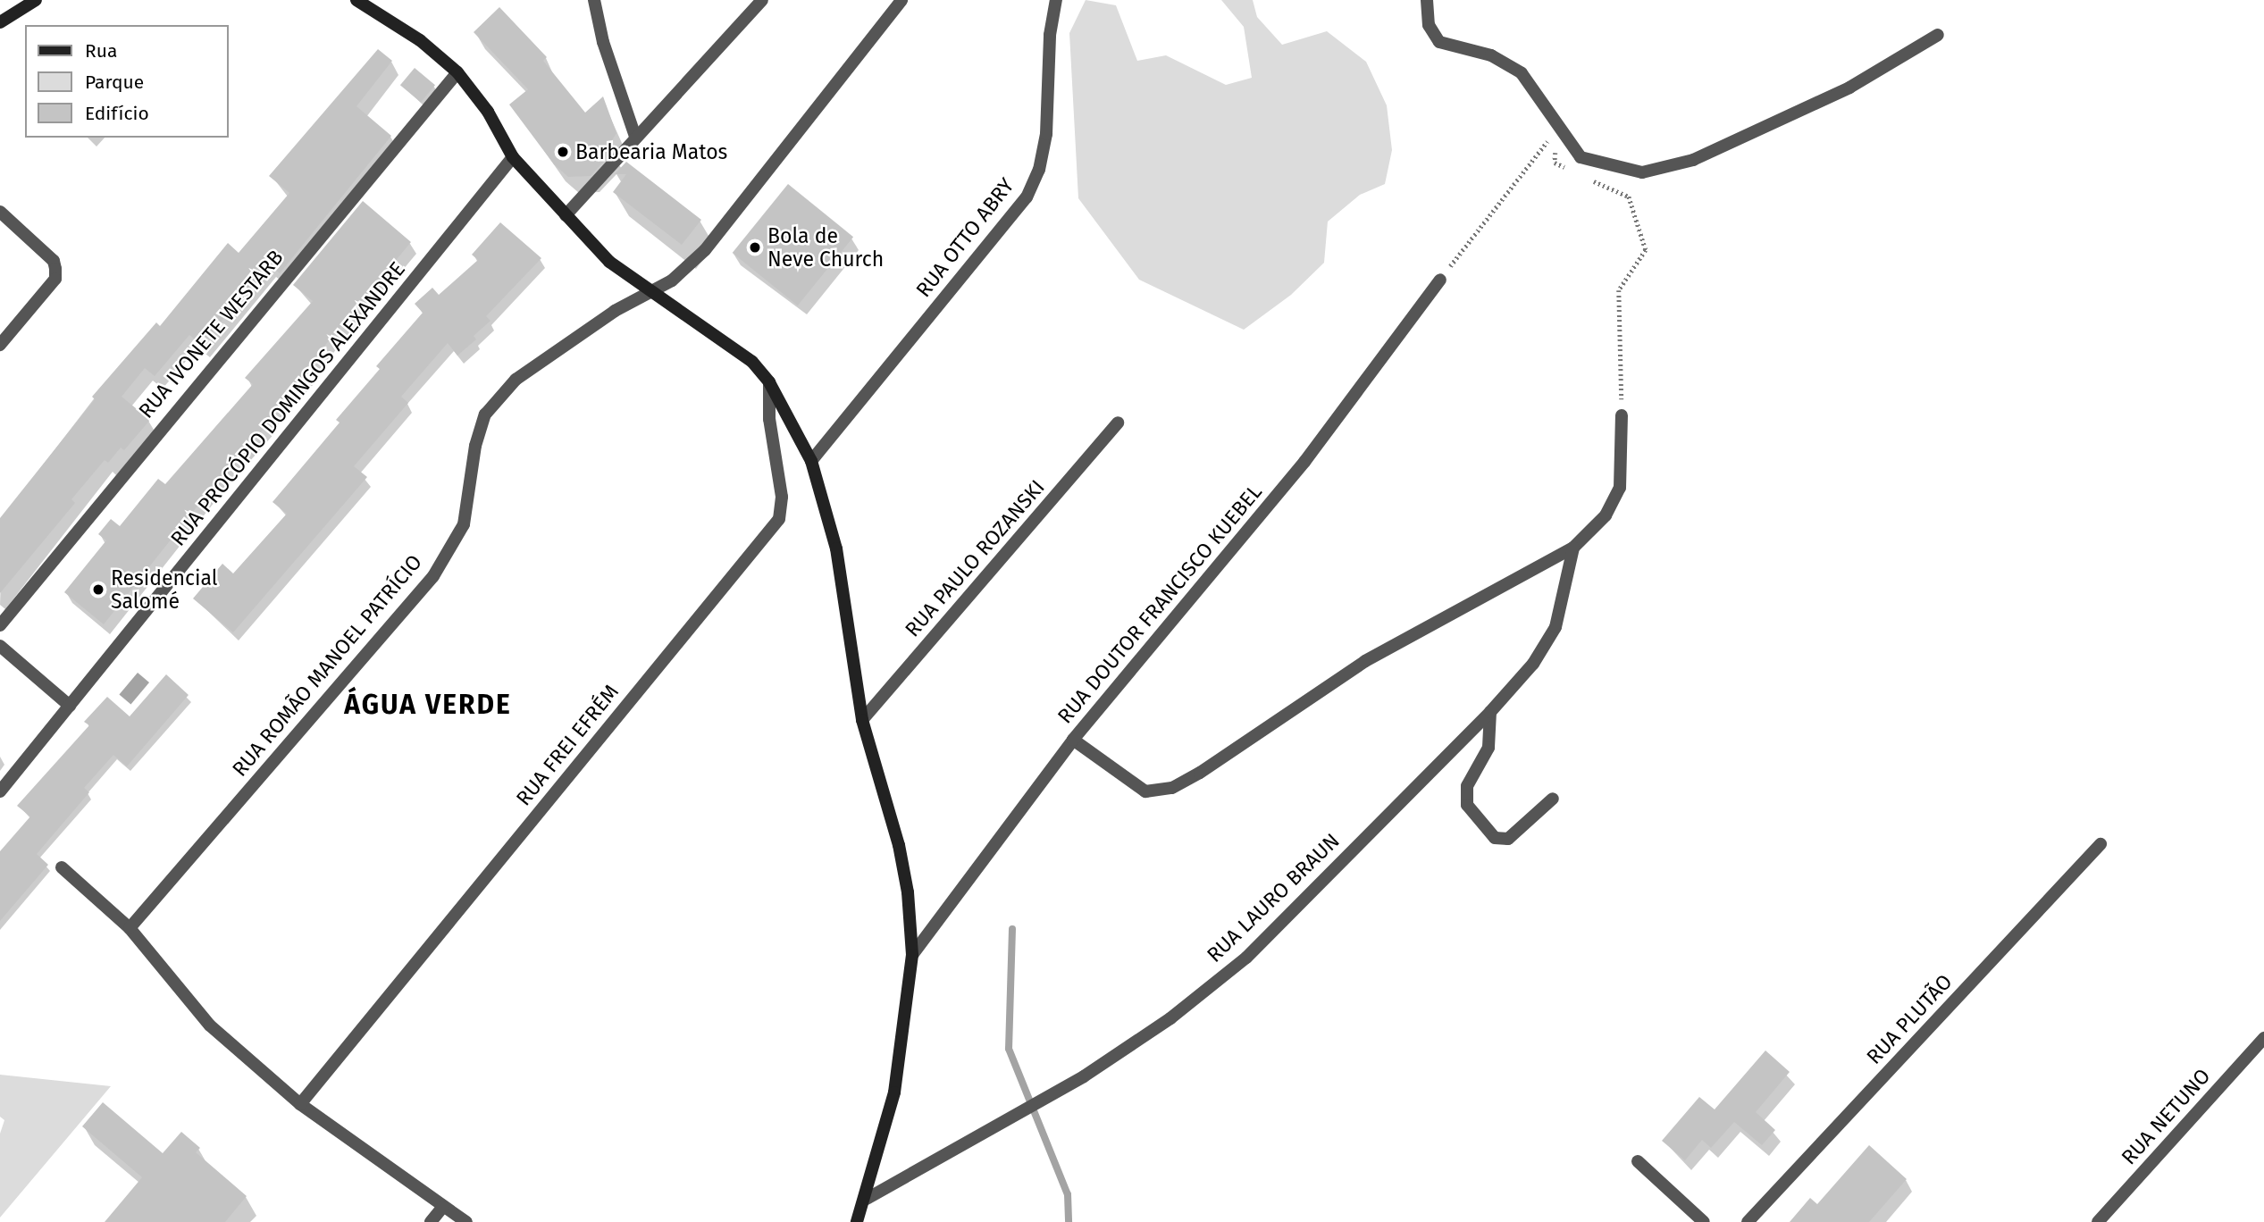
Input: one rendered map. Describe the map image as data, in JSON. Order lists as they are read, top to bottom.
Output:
{
  "streets": {
    "street": [
      "RUA OTTO ABRY",
      "RUA IVONETE WESTARB",
      "RUA PROCÓPIO DOMINGOS ALEXANDRE",
      "RUA PAULO ROZANSKI",
      "RUA DOUTOR FRANCISCO KUEBEL",
      "RUA ROMÃO MANOEL PATRÍCIO",
      "RUA FREI EFRÉM",
      "RUA LAURO BRAUN",
      "RUA PLUTÃO",
      "RUA NETUNO"
    ]
  },
  "districts": ["ÁGUA VERDE"],
  "places": ["Barbearia Matos", "Bola de Neve Church", "Residencial Salomé"],
  "legend": ["Rua", "Parque", "Edifício"]
}
